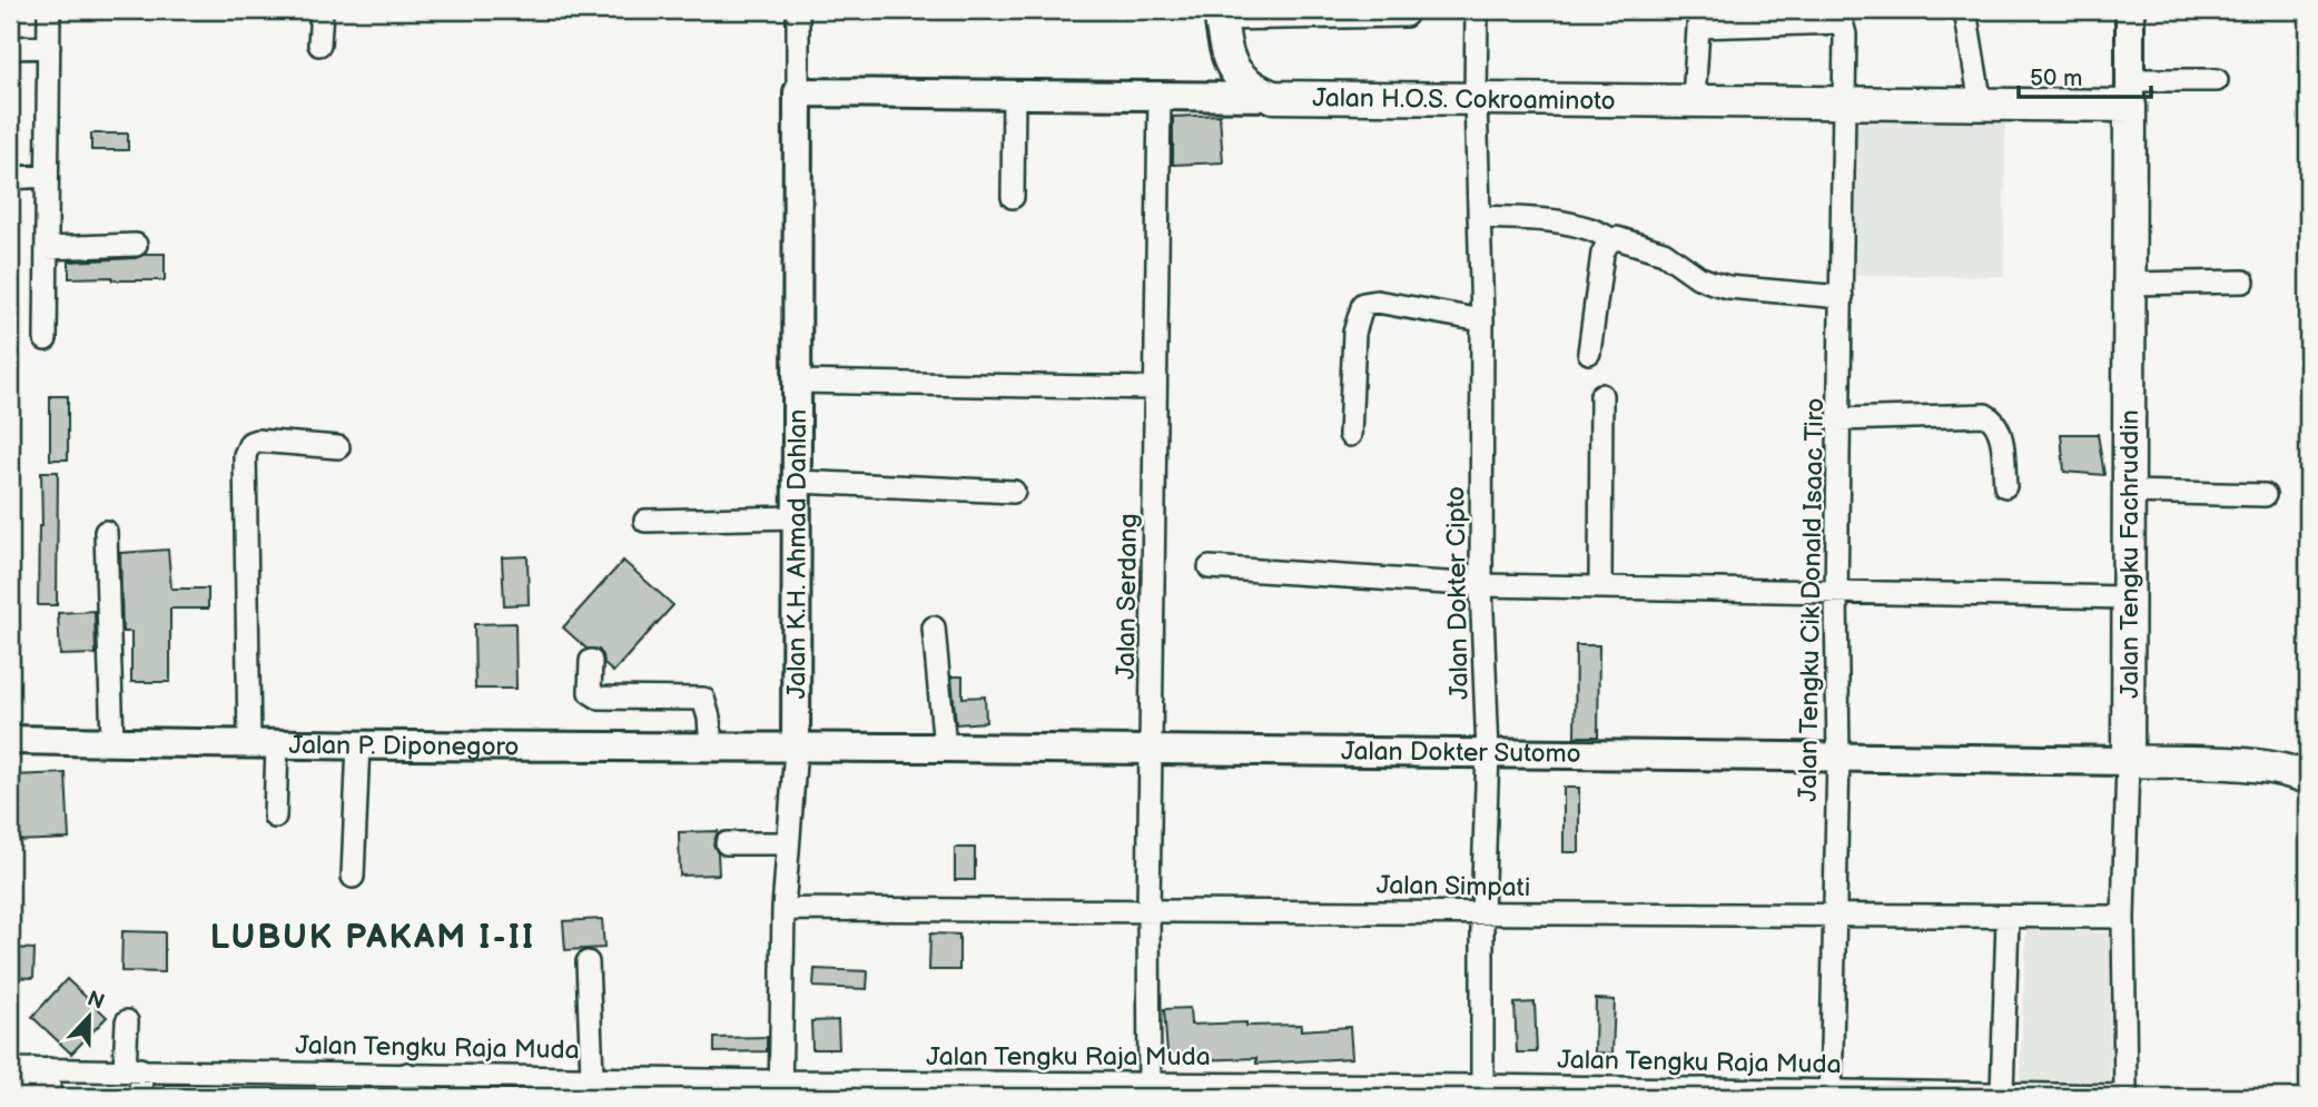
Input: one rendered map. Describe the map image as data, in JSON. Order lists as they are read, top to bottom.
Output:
{
  "streets": {
    "highway": ["Jalan H.O.S. Cokroaminoto", "Jalan Tengku Fachruddin"],
    "main road": ["Jalan K.H. Ahmad Dahlan", "Jalan P. Diponegoro", "Jalan Dokter Sutomo"],
    "street": [
      "Jalan Dokter Cipto",
      "Jalan Serdang",
      "Jalan Tengku Cik Donald Isaac Tiro",
      "Jalan Simpati",
      "Jalan Tengku Raja Muda"
    ]
  },
  "crossings": [
    ["Jalan H.O.S. Cokroaminoto", "Jalan K.H. Ahmad Dahlan"],
    ["Jalan H.O.S. Cokroaminoto", "Jalan Tengku Fachruddin"],
    ["Jalan H.O.S. Cokroaminoto", "Jalan Dokter Cipto"],
    ["Jalan H.O.S. Cokroaminoto", "Jalan Serdang"],
    ["Jalan H.O.S. Cokroaminoto", "Jalan Tengku Cik Donald Isaac Tiro"],
    ["Jalan K.H. Ahmad Dahlan", "Jalan P. Diponegoro"],
    ["Jalan K.H. Ahmad Dahlan", "Jalan Dokter Sutomo"],
    ["Jalan K.H. Ahmad Dahlan", "Jalan Simpati"],
    ["Jalan K.H. Ahmad Dahlan", "Jalan Tengku Raja Muda"],
    ["Jalan Tengku Fachruddin", "Jalan Dokter Sutomo"],
    ["Jalan Tengku Fachruddin", "Jalan Simpati"],
    ["Jalan Tengku Fachruddin", "Jalan Tengku Raja Muda"],
    ["Jalan Dokter Cipto", "Jalan Dokter Sutomo"],
    ["Jalan Dokter Cipto", "Jalan Simpati"],
    ["Jalan Dokter Cipto", "Jalan Tengku Raja Muda"],
    ["Jalan Serdang", "Jalan Dokter Sutomo"],
    ["Jalan Serdang", "Jalan Simpati"],
    ["Jalan Serdang", "Jalan Tengku Raja Muda"],
    ["Jalan Tengku Cik Donald Isaac Tiro", "Jalan Dokter Sutomo"],
    ["Jalan Tengku Cik Donald Isaac Tiro", "Jalan Simpati"],
    ["Jalan Tengku Cik Donald Isaac Tiro", "Jalan Tengku Raja Muda"],
    ["Jalan P. Diponegoro", "Jalan Dokter Sutomo"]
  ],
  "districts": ["LUBUK PAKAM I-II"],
  "scale_bar": "50 m",
  "north": "top"
}
